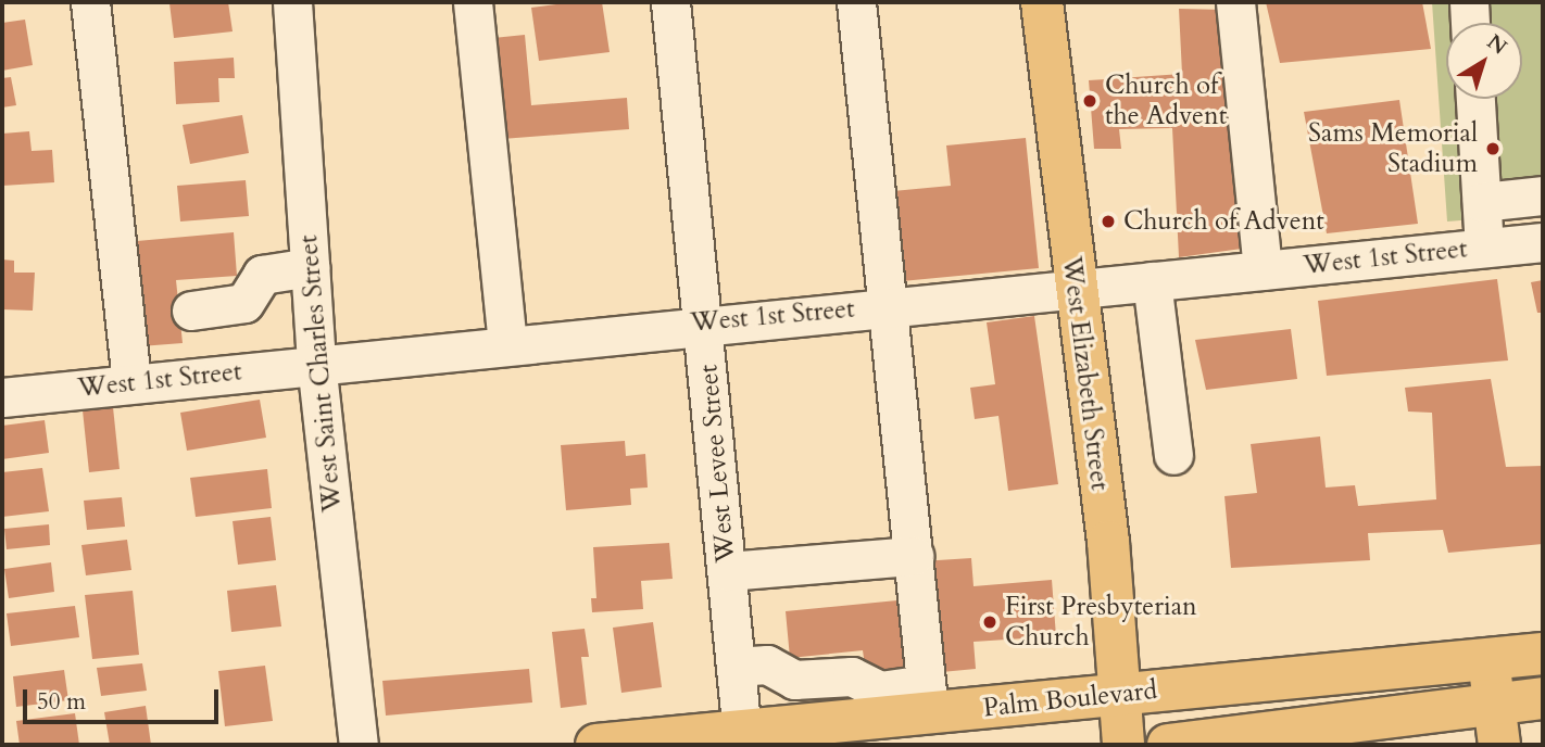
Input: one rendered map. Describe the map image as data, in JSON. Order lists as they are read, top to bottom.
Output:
{
  "streets": {
    "main road": ["West Elizabeth Street", "Palm Boulevard"],
    "street": ["West 1st Street", "West Saint Charles Street", "West Levee Street"]
  },
  "crossings": [
    ["West 1st Street", "West Saint Charles Street"],
    ["West 1st Street", "West Elizabeth Street"],
    ["West 1st Street", "West Levee Street"],
    ["West Elizabeth Street", "Palm Boulevard"],
    ["West Levee Street", "Palm Boulevard"]
  ],
  "places": [
    "Church of the Advent",
    "Sams Memorial Stadium",
    "Church of Advent",
    "First Presbyterian Church"
  ],
  "scale_bar": "50 m",
  "north": "top right"
}
